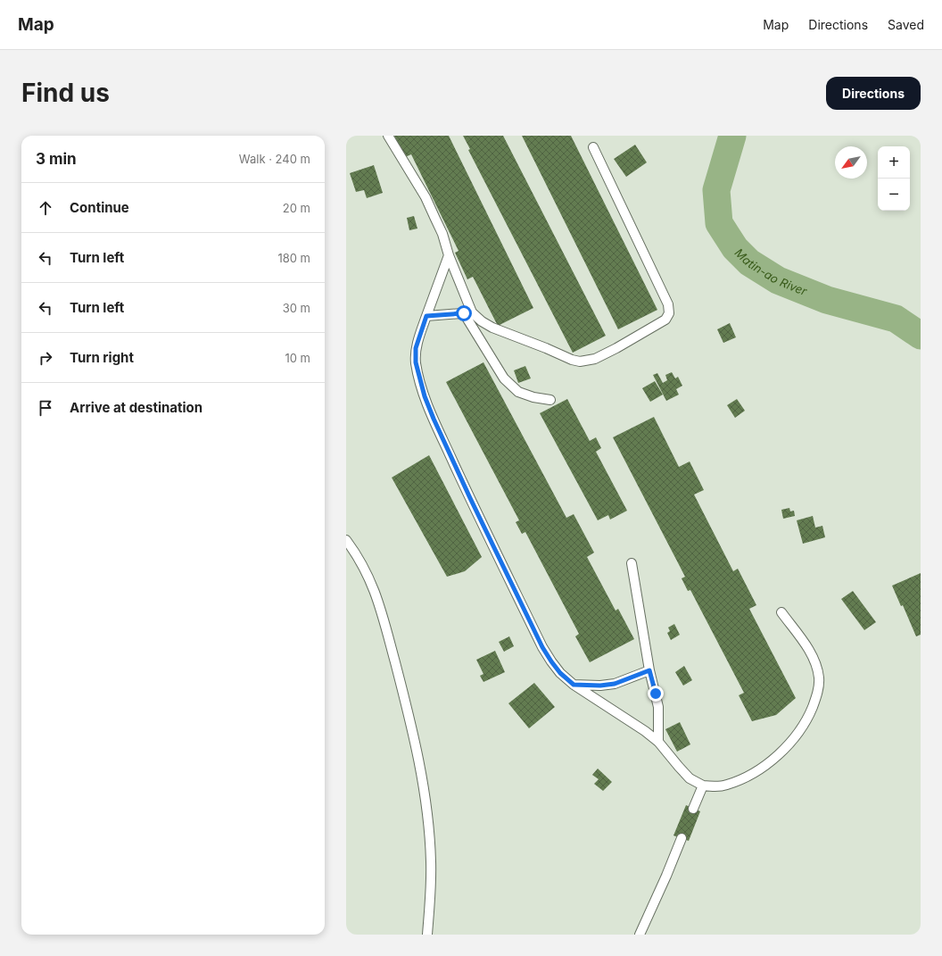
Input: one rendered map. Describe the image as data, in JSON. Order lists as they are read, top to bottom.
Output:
{
  "water": ["Matin-ao River"],
  "north": "bottom left",
  "page": {
    "header": "Map",
    "nav": ["Map", "Directions", "Saved"],
    "buttons": "Directions",
    "title": "Find us",
    "heading": ["3 min", "Walk · 240 m"],
    "map_buttons": ["+", "−"],
    "list": [
      ["Continue", "20 m"],
      ["Turn left", "180 m"],
      ["Turn left", "30 m"],
      ["Turn right", "10 m"],
      "Arrive at destination"
    ]
  }
}
